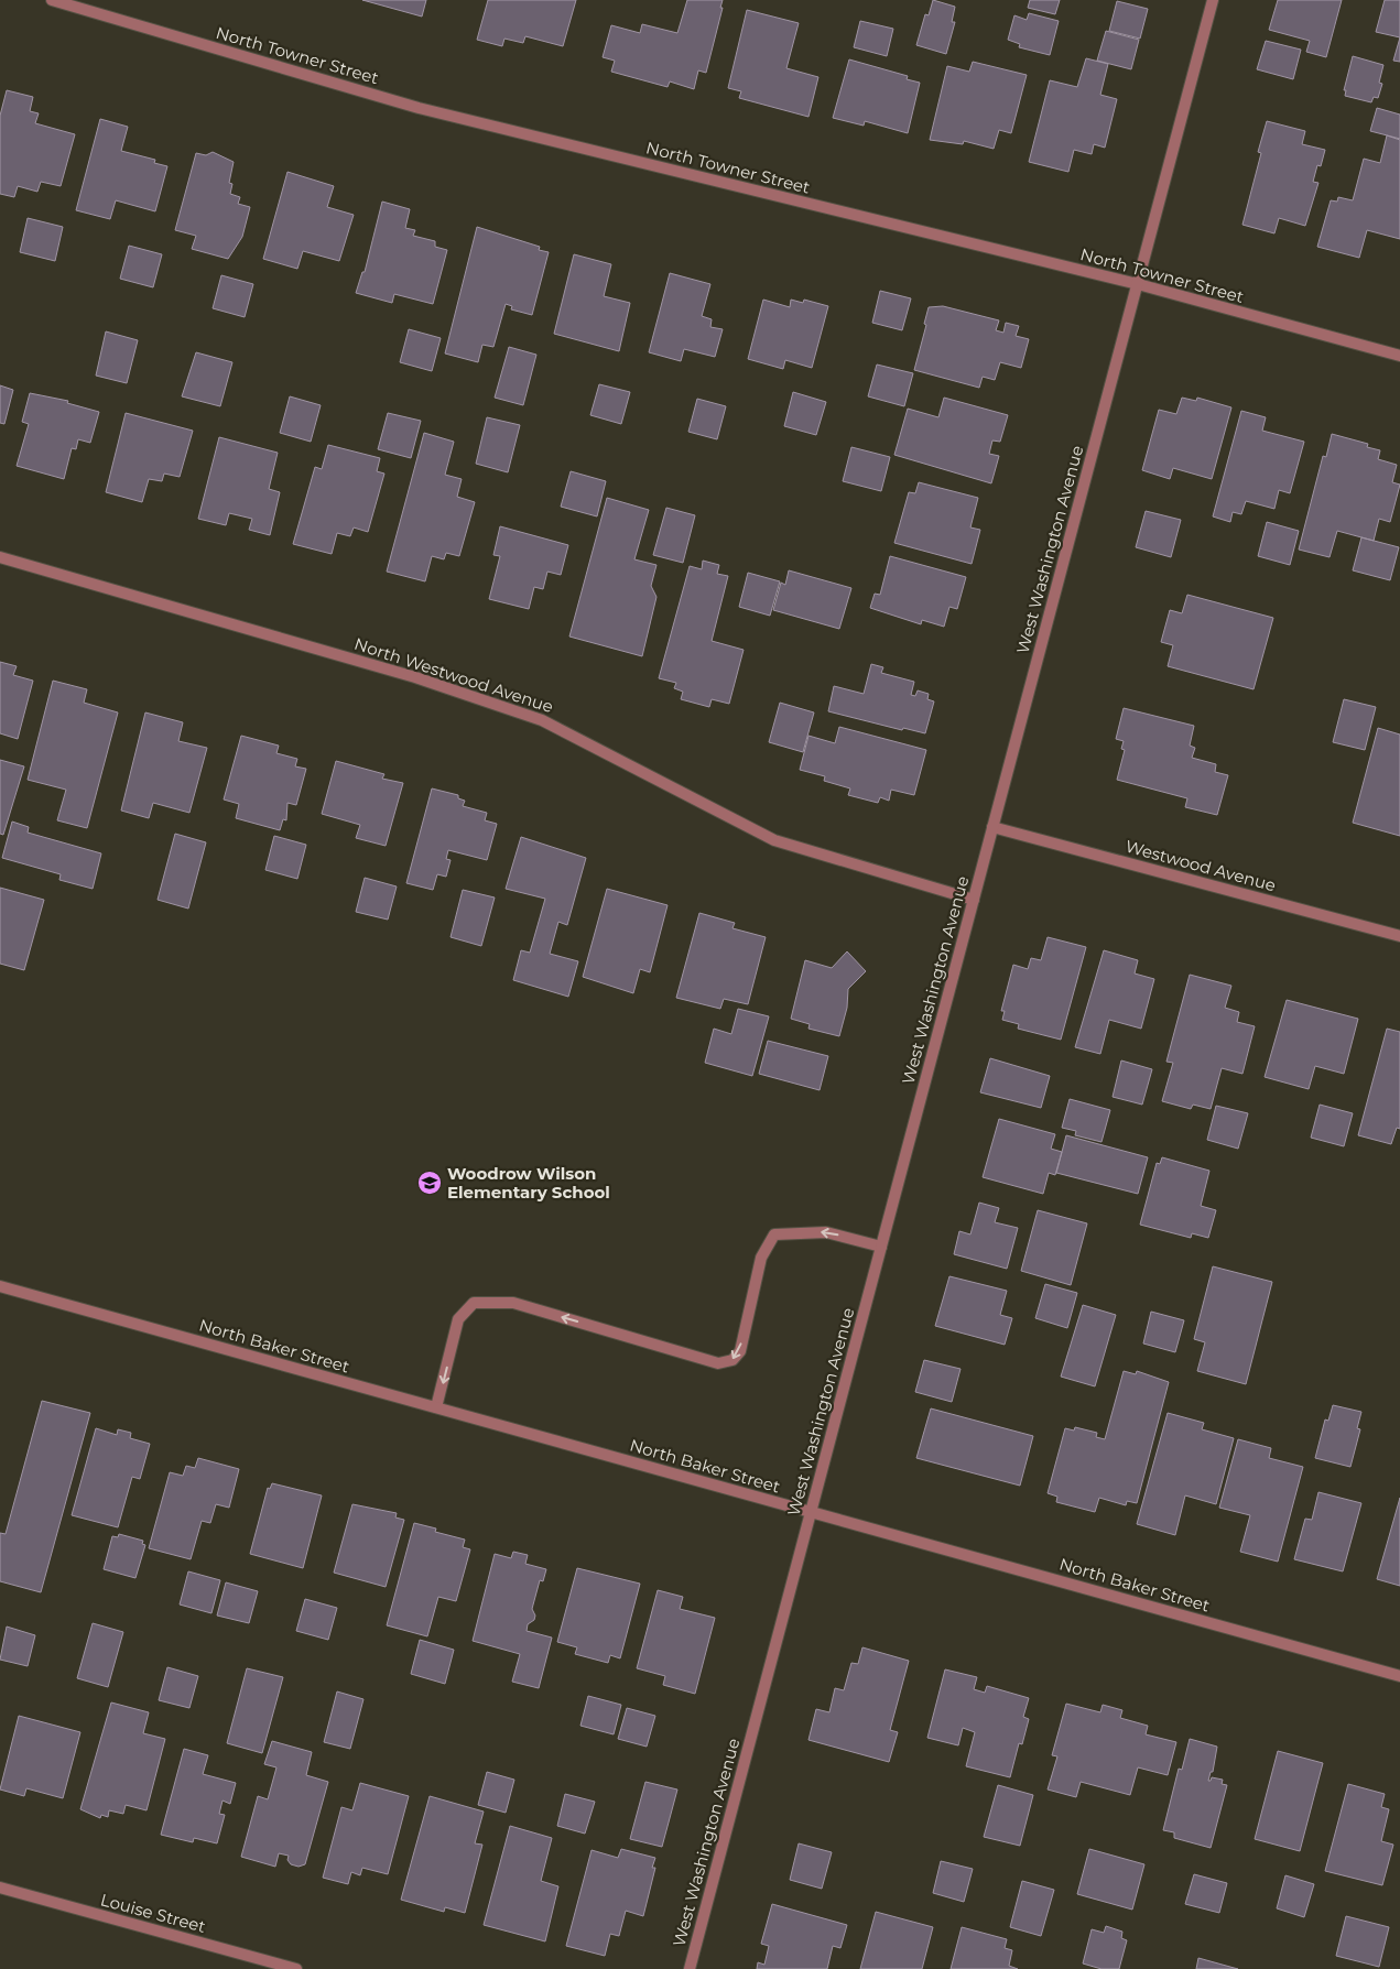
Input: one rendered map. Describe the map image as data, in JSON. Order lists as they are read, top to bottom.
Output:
{
  "streets": {
    "street": [
      "North Towner Street",
      "West Washington Avenue",
      "North Westwood Avenue",
      "Westwood Avenue",
      "North Baker Street",
      "Louise Street"
    ]
  },
  "crossings": [
    ["North Towner Street", "West Washington Avenue"],
    ["West Washington Avenue", "North Westwood Avenue"],
    ["West Washington Avenue", "Westwood Avenue"],
    ["West Washington Avenue", "North Baker Street"]
  ],
  "places": {
    "school or university": ["Woodrow Wilson Elementary School"]
  }
}
